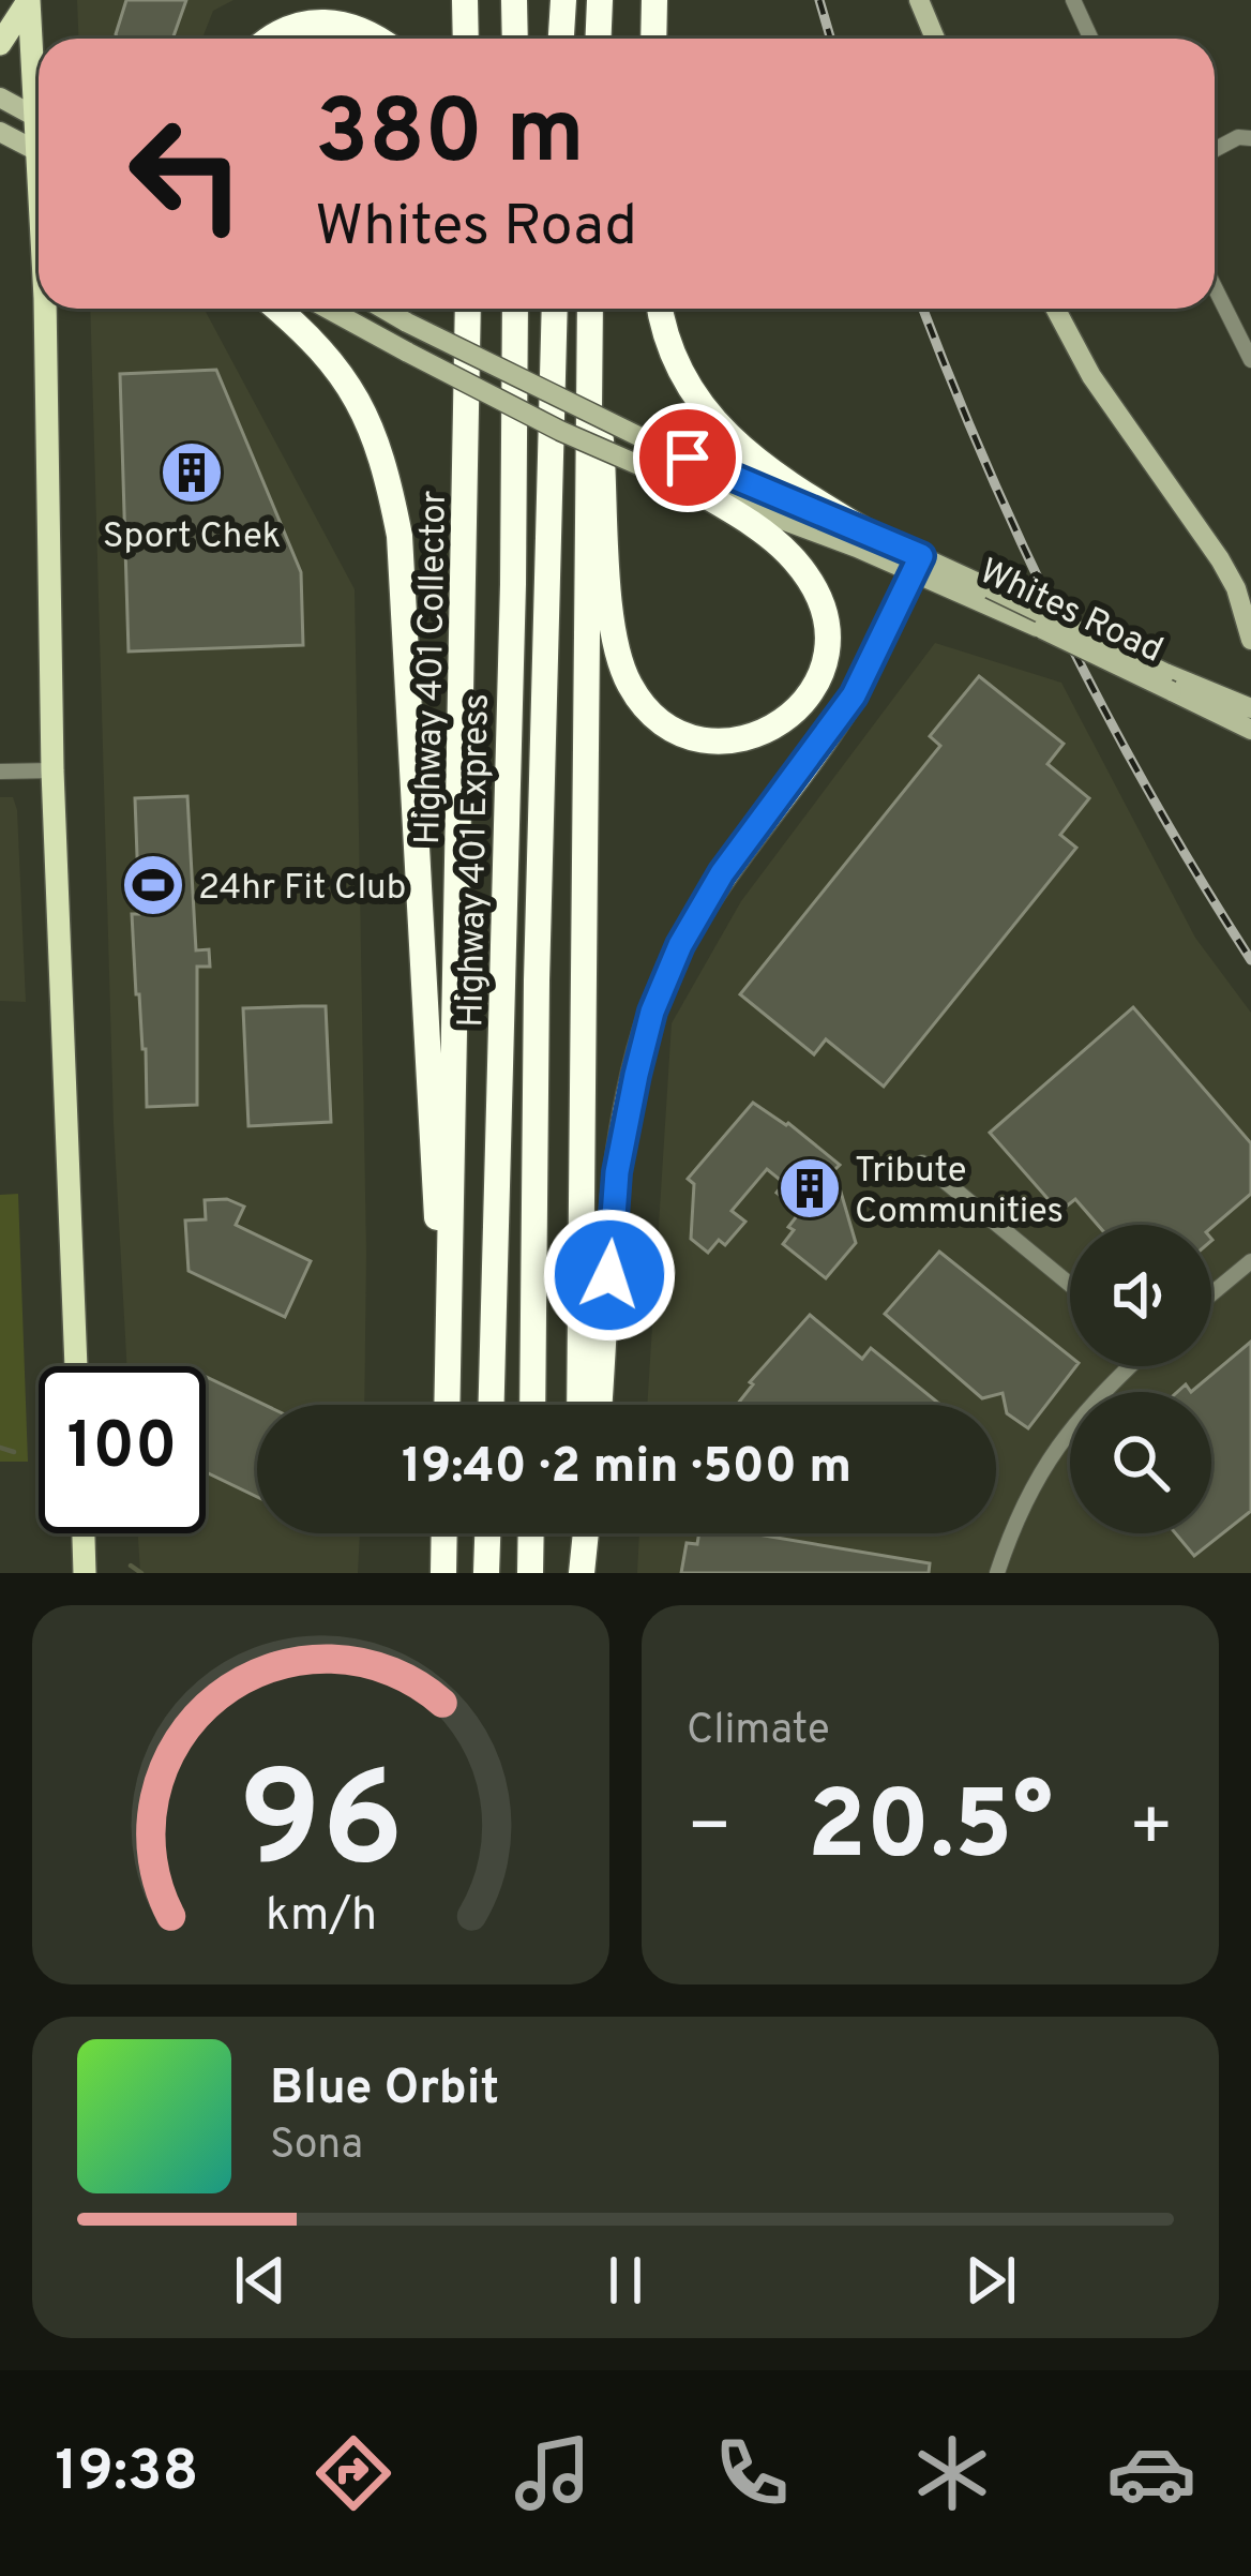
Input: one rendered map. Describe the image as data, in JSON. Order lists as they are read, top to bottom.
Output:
{
  "streets": {
    "highway": ["Highway 401 Collector", "Highway 401 Express"],
    "main road": ["Whites Road"]
  },
  "places": {
    "building": ["Sport Chek", "Tribute Communities"],
    "sports": ["24hr Fit Club"]
  },
  "page": {
    "turn": ["380 m", "Whites Road"],
    "limit": "100",
    "trip": "19:40 · 2 min · 500 m",
    "tile": "Climate",
    "heat": ["−", "20.5°", "+"],
    "song": ["Blue Orbit", "Sona"],
    "tabs": "19:38",
    "gauge": ["96", "km/h"]
  }
}
